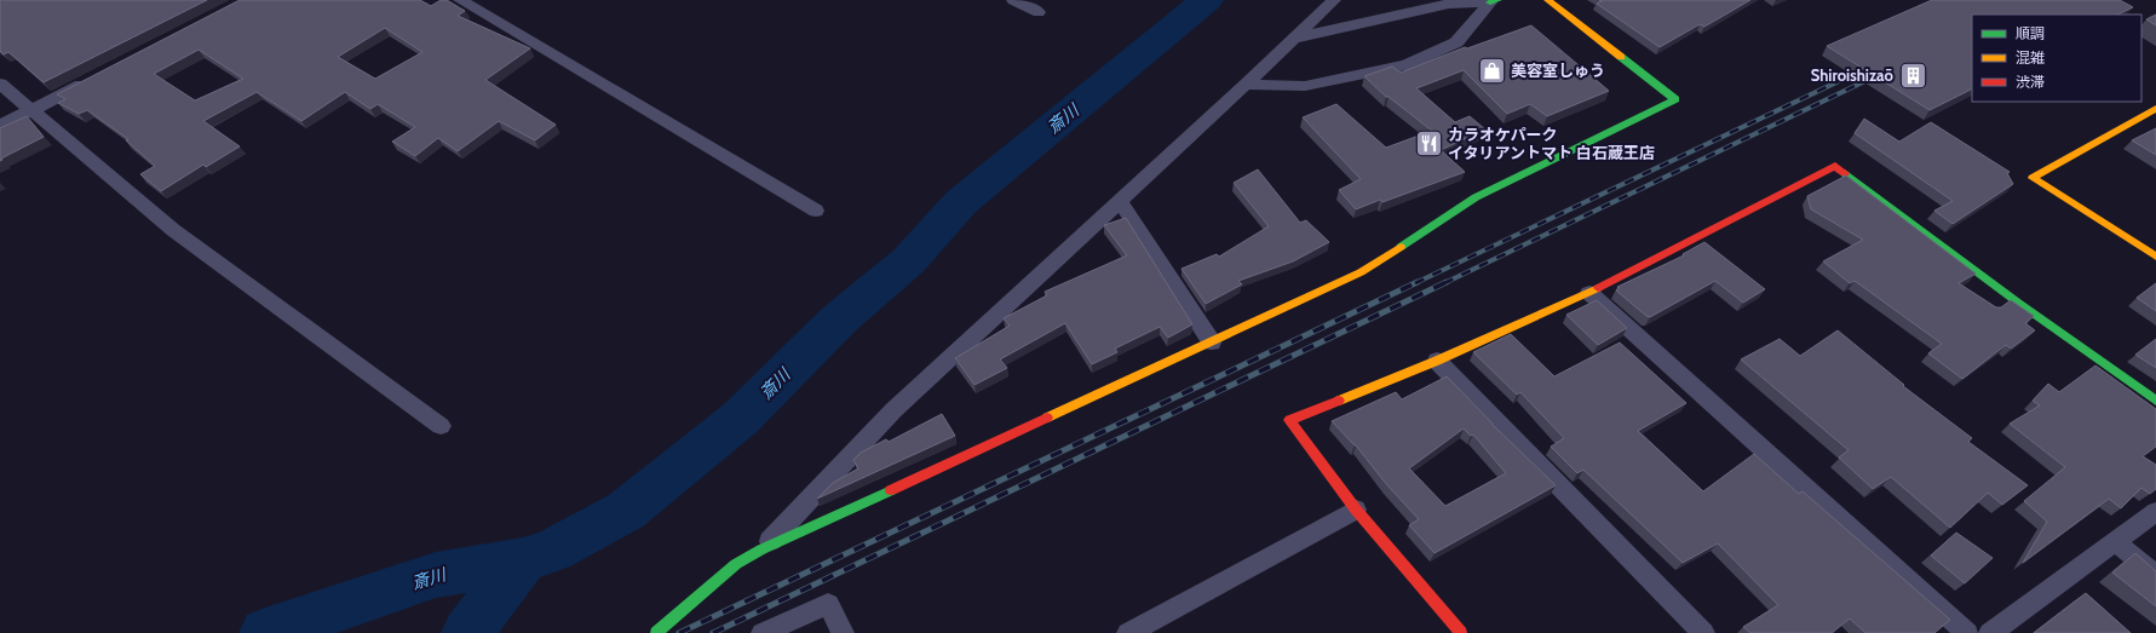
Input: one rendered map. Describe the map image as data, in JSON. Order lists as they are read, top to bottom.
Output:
{
  "water": ["斎川"],
  "places": {
    "shop": ["美容室しゅう"],
    "building": ["Shiroishizaō"],
    "restaurant": ["カラオケパーク イタリアントマト 白石蔵王店"]
  },
  "legend": ["順調", "混雑", "渋滞"]
}
